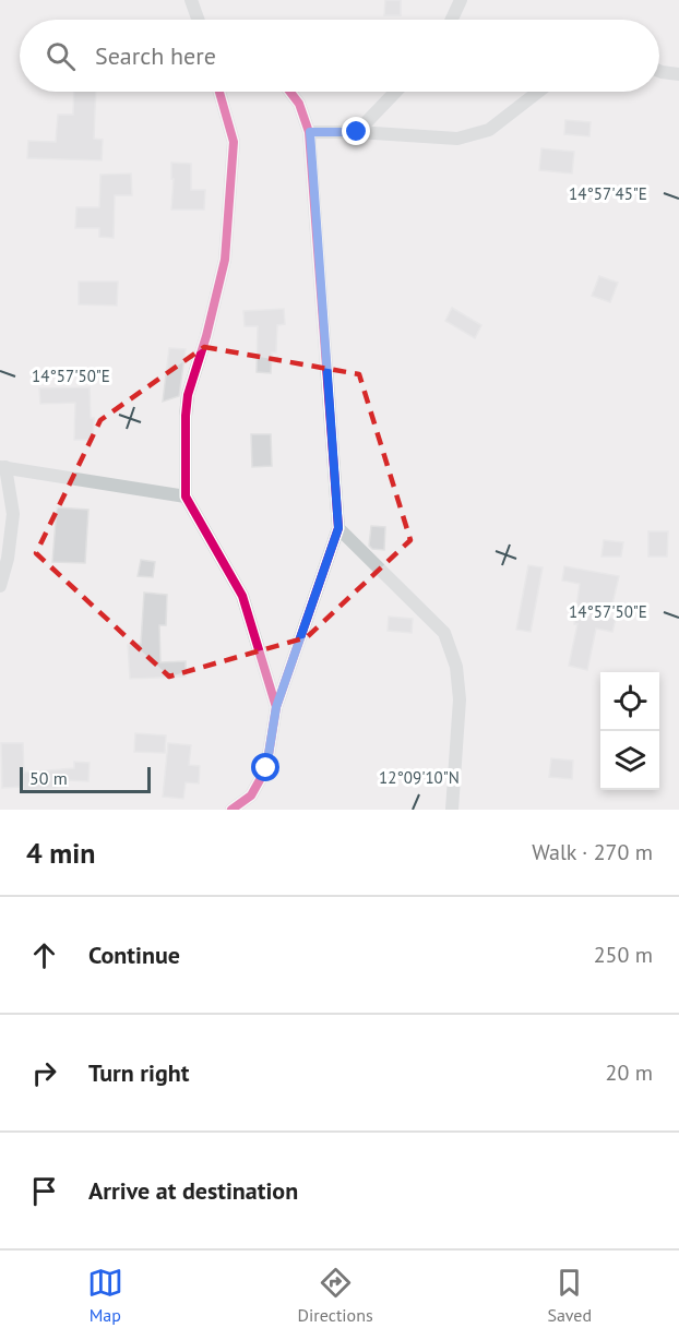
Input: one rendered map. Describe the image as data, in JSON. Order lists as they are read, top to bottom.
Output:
{
  "scale_bar": "50 m",
  "page": {
    "search": "Search here",
    "scale": "50 m",
    "heading": ["4 min", "Walk · 270 m"],
    "list": [
      ["Continue", "250 m"],
      ["Turn right", "20 m"],
      "Arrive at destination"
    ],
    "nav": ["Map", "Directions", "Saved"]
  },
  "coordinates": ["14°57'45\"E", "14°57'50\"E", "12°09'10\"N"]
}
